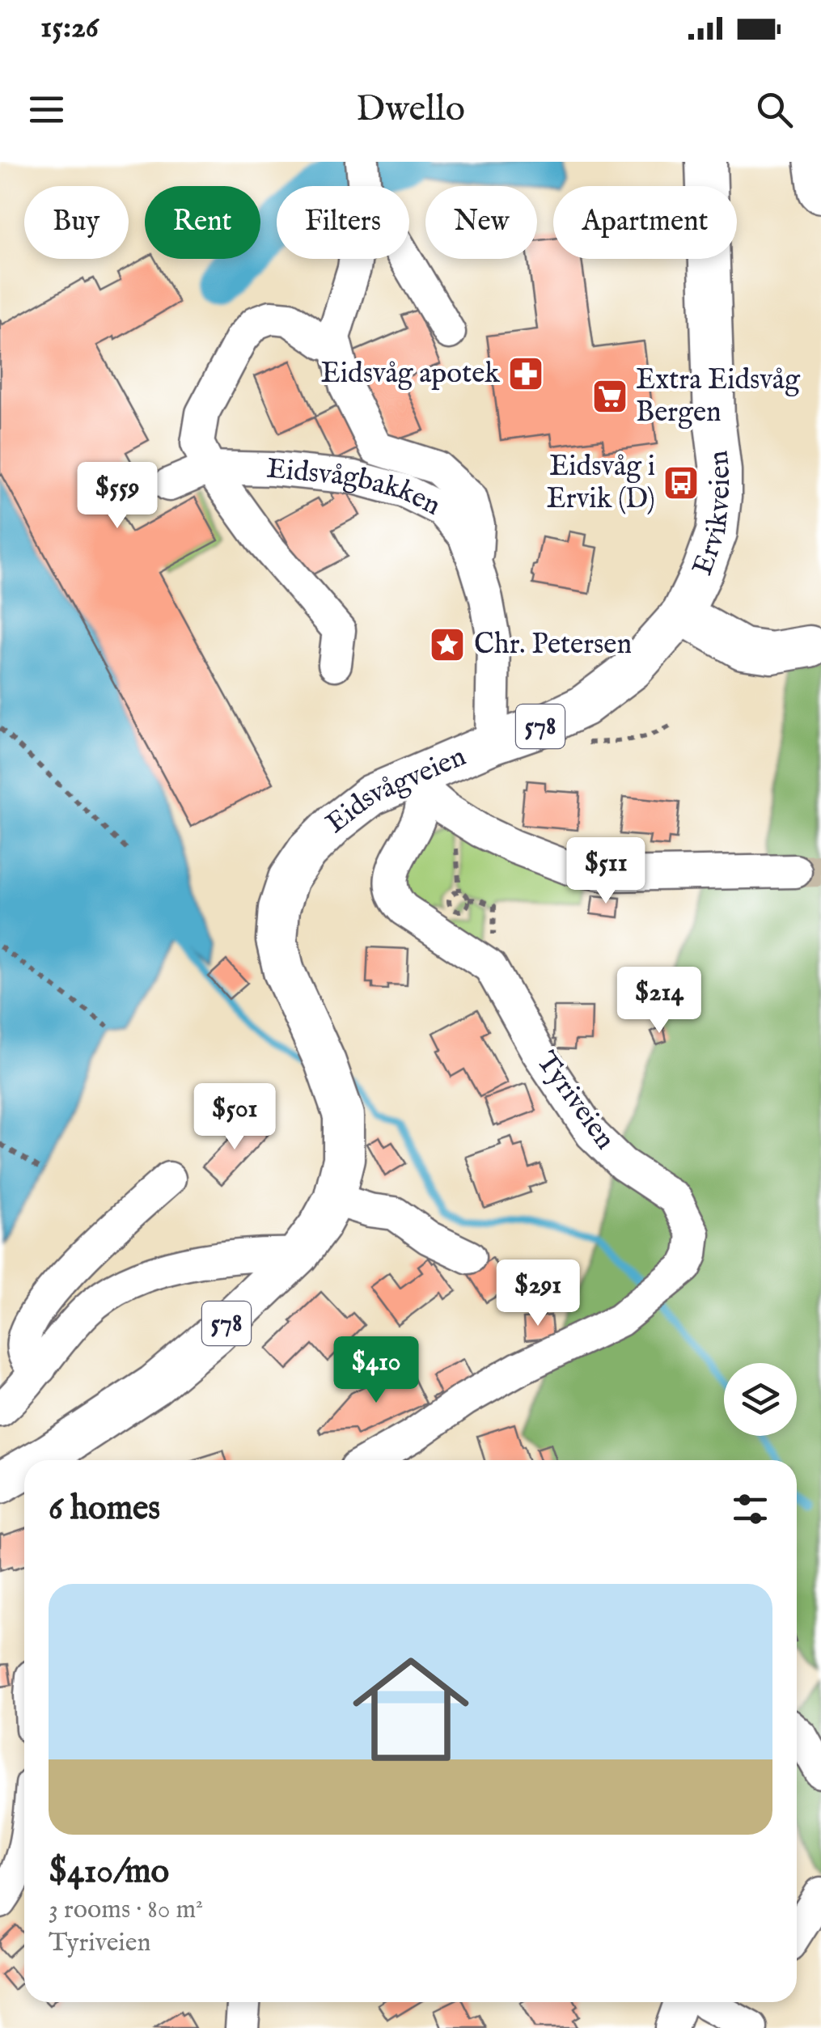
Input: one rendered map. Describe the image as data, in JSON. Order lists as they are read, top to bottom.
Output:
{
  "streets": {
    "main road": ["Ervikveien", "578", "Eidsvågveien"],
    "street": ["Eidsvågbakken", "Tyriveien"]
  },
  "crossings": [
    ["Eidsvågbakken", "Eidsvågveien"],
    ["Ervikveien", "Eidsvågveien"],
    ["Eidsvågveien", "Tyriveien"]
  ],
  "places": {
    "pharmacy": ["Eidsvåg apotek"],
    "supermarket": ["Extra Eidsvåg Bergen"],
    "bus stop": ["Eidsvåg i Ervik (D)"],
    "place": ["Chr. Petersen"]
  },
  "page": {
    "status": "15:26",
    "header": "Dwello",
    "chip": [
      "Buy",
      "Rent",
      "Filters",
      "New",
      "Apartment"
    ],
    "price": [
      "$559",
      "$511",
      "$214",
      "$501",
      "$291",
      "$410"
    ],
    "heading": "6 homes",
    "list": [
      {
        "name": "$410/mo",
        "note": "3 rooms · 80 m² · Tyriveien"
      }
    ]
  }
}
